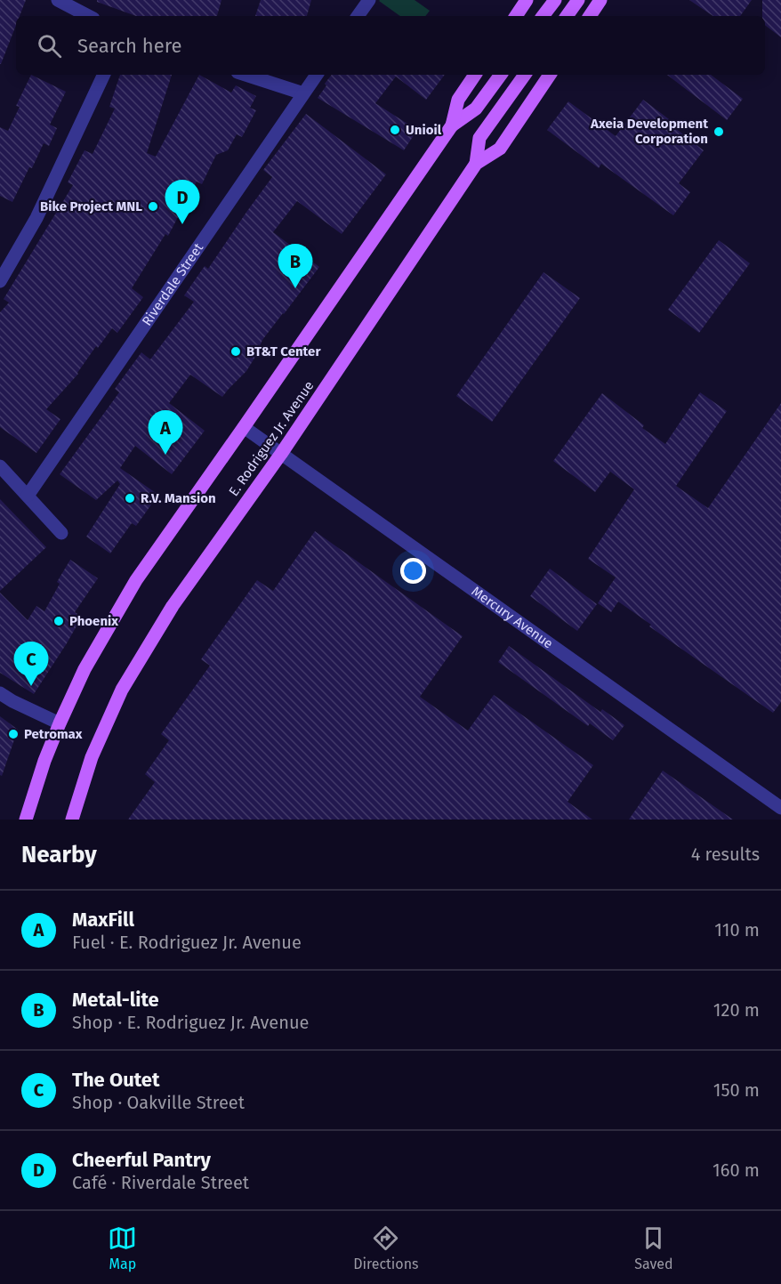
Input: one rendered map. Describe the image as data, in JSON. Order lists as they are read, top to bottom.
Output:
{
  "streets": {
    "main road": ["E. Rodriguez Jr. Avenue"],
    "street": ["Riverdale Street", "Mercury Avenue"]
  },
  "crossings": [
    ["E. Rodriguez Jr. Avenue", "Mercury Avenue"]
  ],
  "places": [
    "Unioil",
    "Axeia Development Corporation",
    "Bike Project MNL",
    "BT&T Center",
    "R.V. Mansion",
    "Phoenix",
    "Petromax"
  ],
  "page": {
    "search": "Search here",
    "pins": [
      "D",
      "B",
      "A",
      "C"
    ],
    "heading": ["Nearby", "4 results"],
    "list": [
      {
        "mark": "A",
        "name": "MaxFill",
        "note": "Fuel · E. Rodriguez Jr. Avenue",
        "value": "110 m"
      },
      {
        "mark": "B",
        "name": "Metal-lite",
        "note": "Shop · E. Rodriguez Jr. Avenue",
        "value": "120 m"
      },
      {
        "mark": "C",
        "name": "The Outet",
        "note": "Shop · Oakville Street",
        "value": "150 m"
      },
      {
        "mark": "D",
        "name": "Cheerful Pantry",
        "note": "Café · Riverdale Street",
        "value": "160 m"
      }
    ],
    "nav": ["Map", "Directions", "Saved"]
  }
}
